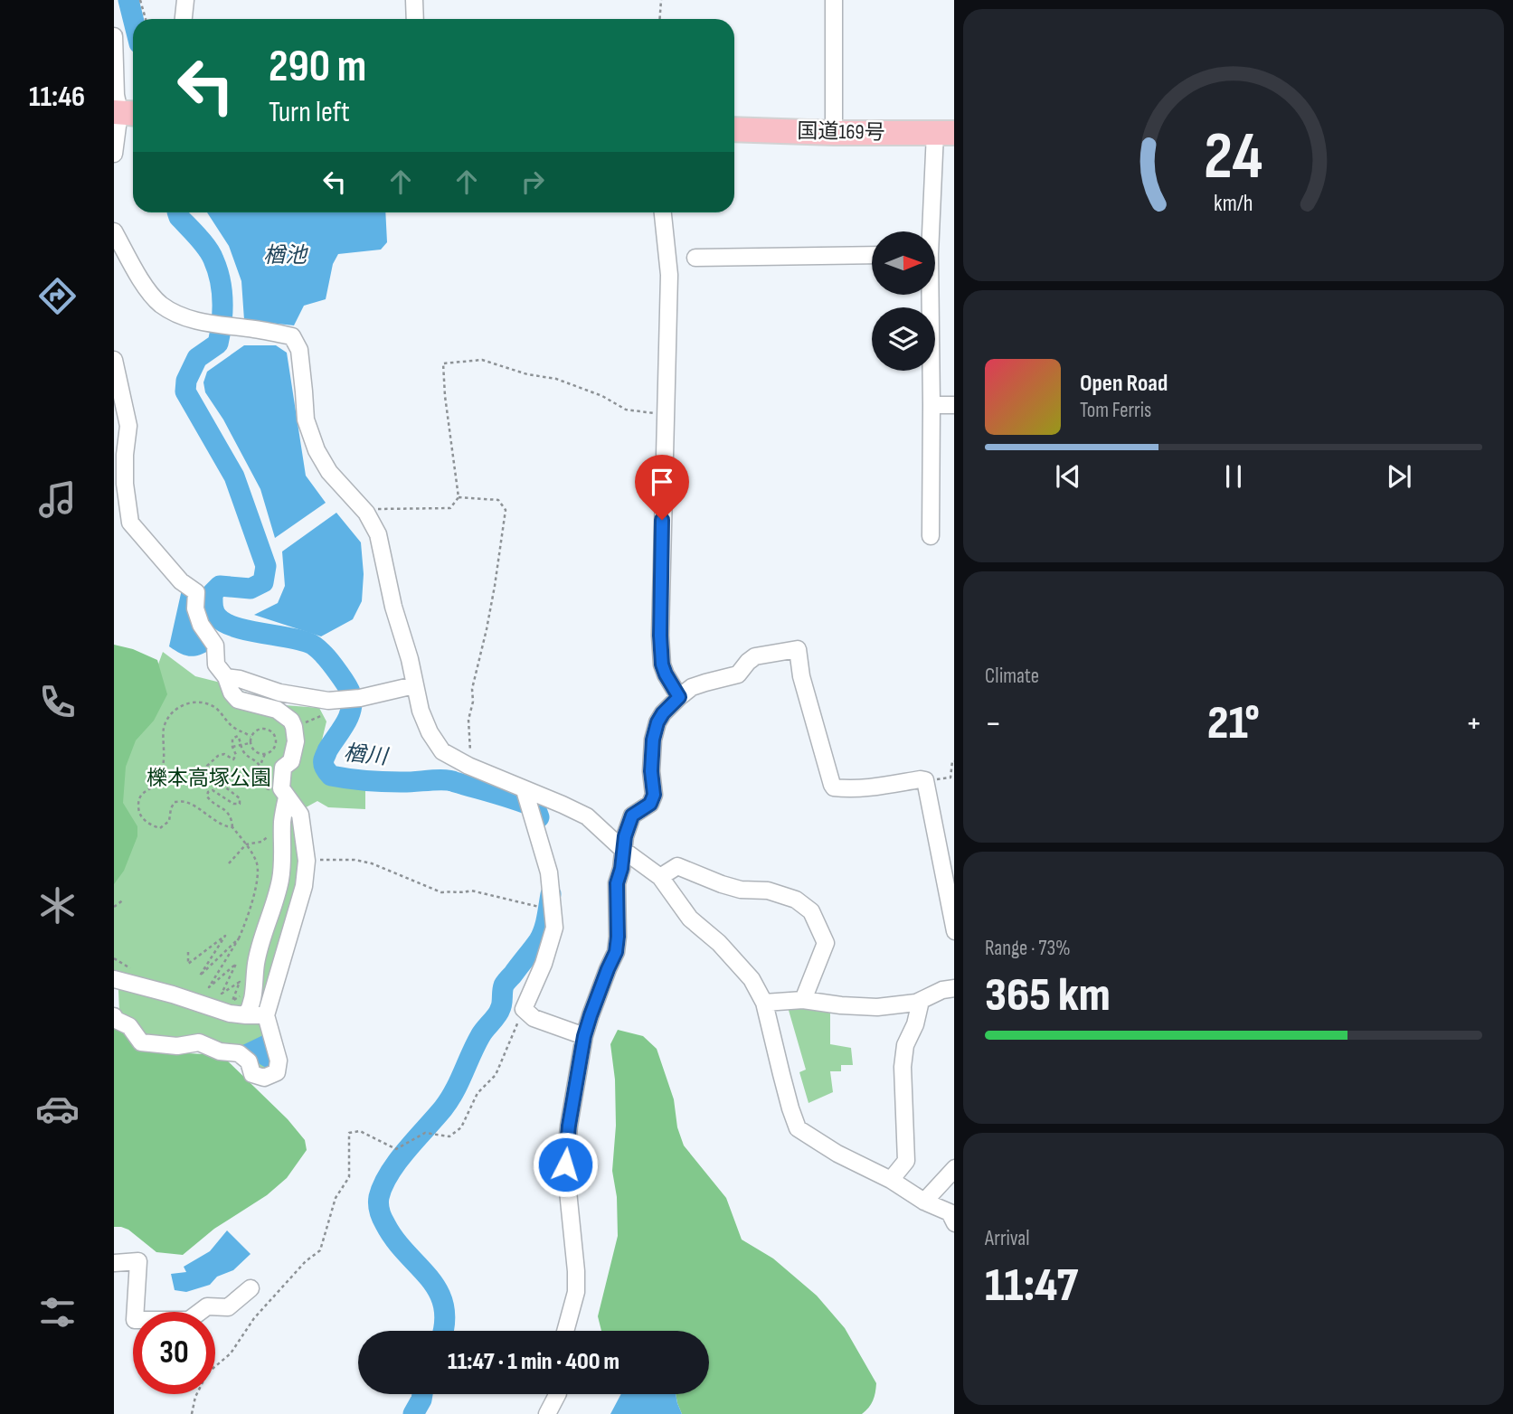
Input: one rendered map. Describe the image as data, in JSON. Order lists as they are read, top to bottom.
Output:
{
  "streets": {
    "highway": ["国道169号"]
  },
  "water": ["楢池", "楢川"],
  "parks": ["櫟本高塚公園"],
  "north": "right",
  "page": {
    "tabs": "11:46",
    "turn": ["290 m", "Turn left"],
    "song": ["Open Road", "Tom Ferris"],
    "tile": [
      "Climate",
      ["Range · 73%", "365 km"],
      ["Arrival", "11:47"]
    ],
    "heat": ["−", "21°", "+"],
    "limit": "30",
    "trip": "11:47 · 1 min · 400 m",
    "gauge": ["24", "km/h"]
  }
}
